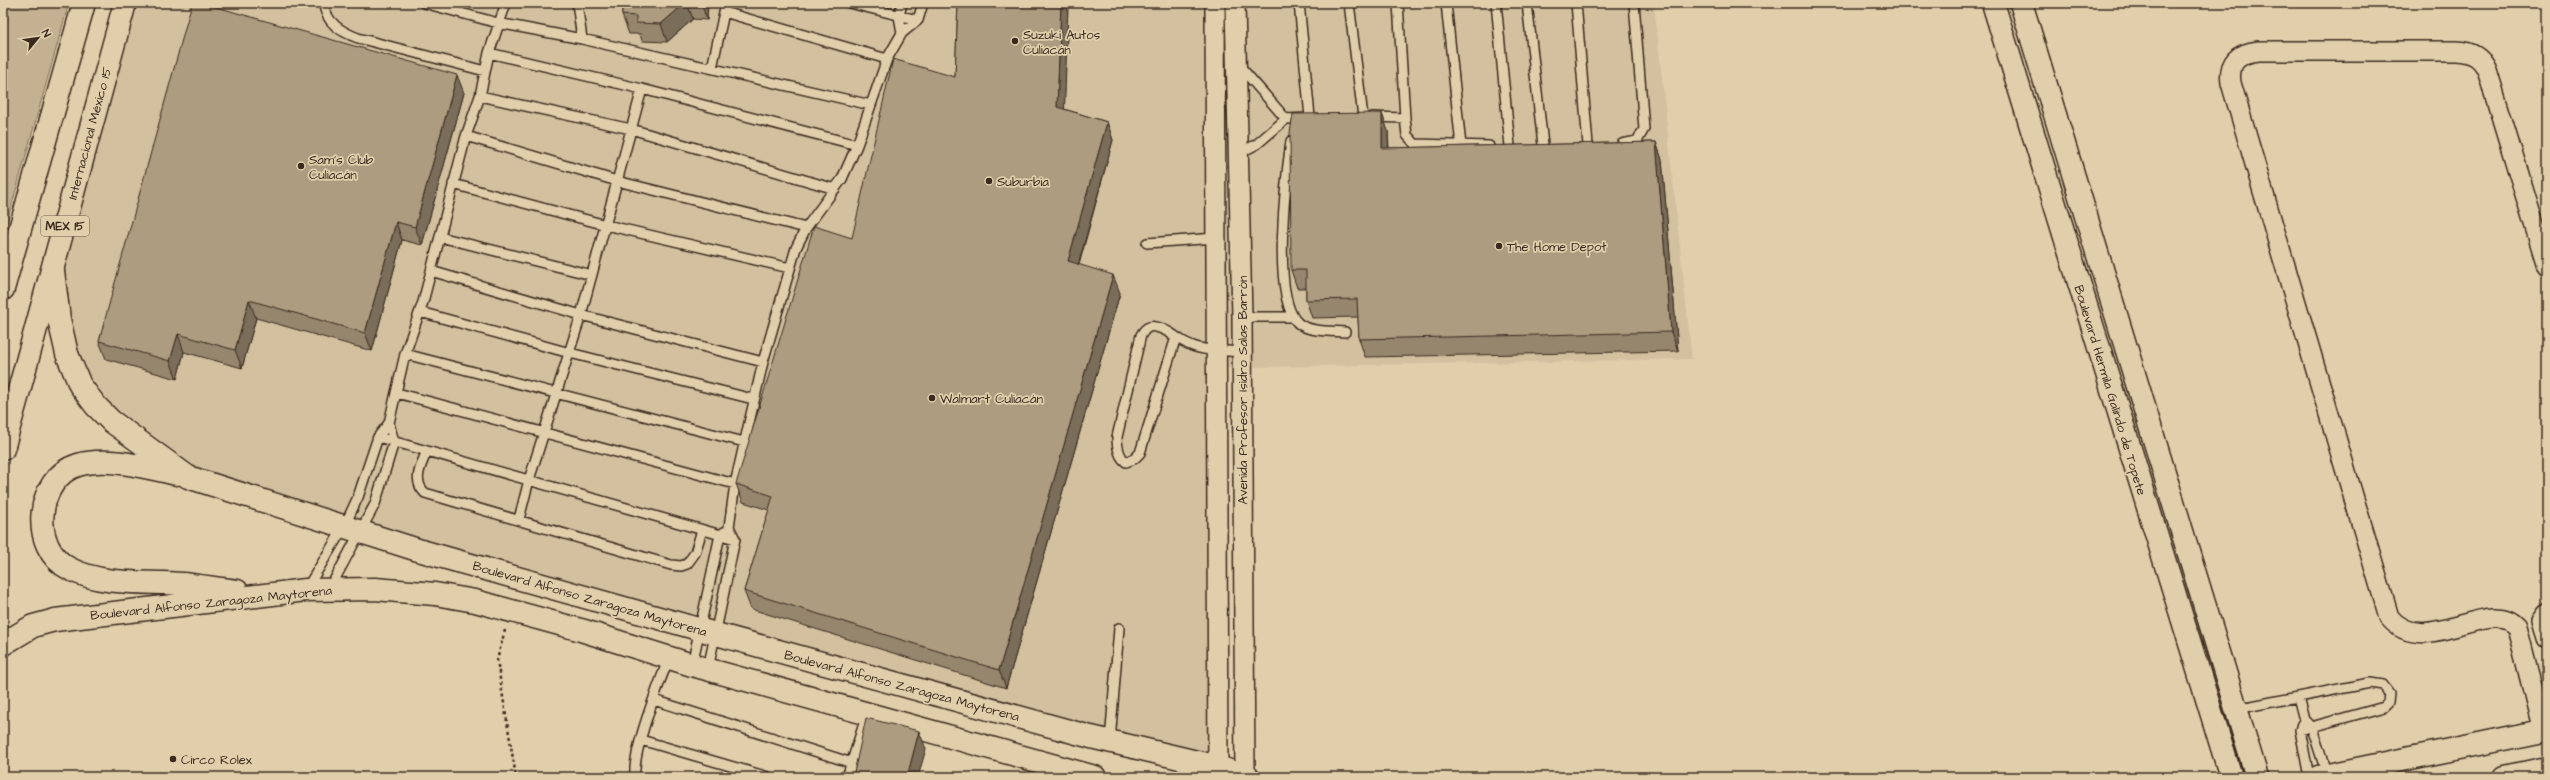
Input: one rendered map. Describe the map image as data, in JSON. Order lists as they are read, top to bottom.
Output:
{
  "streets": {
    "street": [
      "Internacional México 15",
      "MEX 15",
      "Avenida Profesor Isidro Salas Barrón",
      "Boulevard Hermila Galindo de Topete",
      "Boulevard Alfonso Zaragoza Maytorena"
    ]
  },
  "crossings": [
    ["Internacional México 15", "Boulevard Alfonso Zaragoza Maytorena"],
    ["Avenida Profesor Isidro Salas Barrón", "Boulevard Alfonso Zaragoza Maytorena"]
  ],
  "places": [
    "Suzuki Autos Culiacán",
    "Sam's Club Culiacán",
    "Suburbia",
    "The Home Depot",
    "Walmart Culiacán",
    "Circo Rolex"
  ],
  "north": "top right"
}
